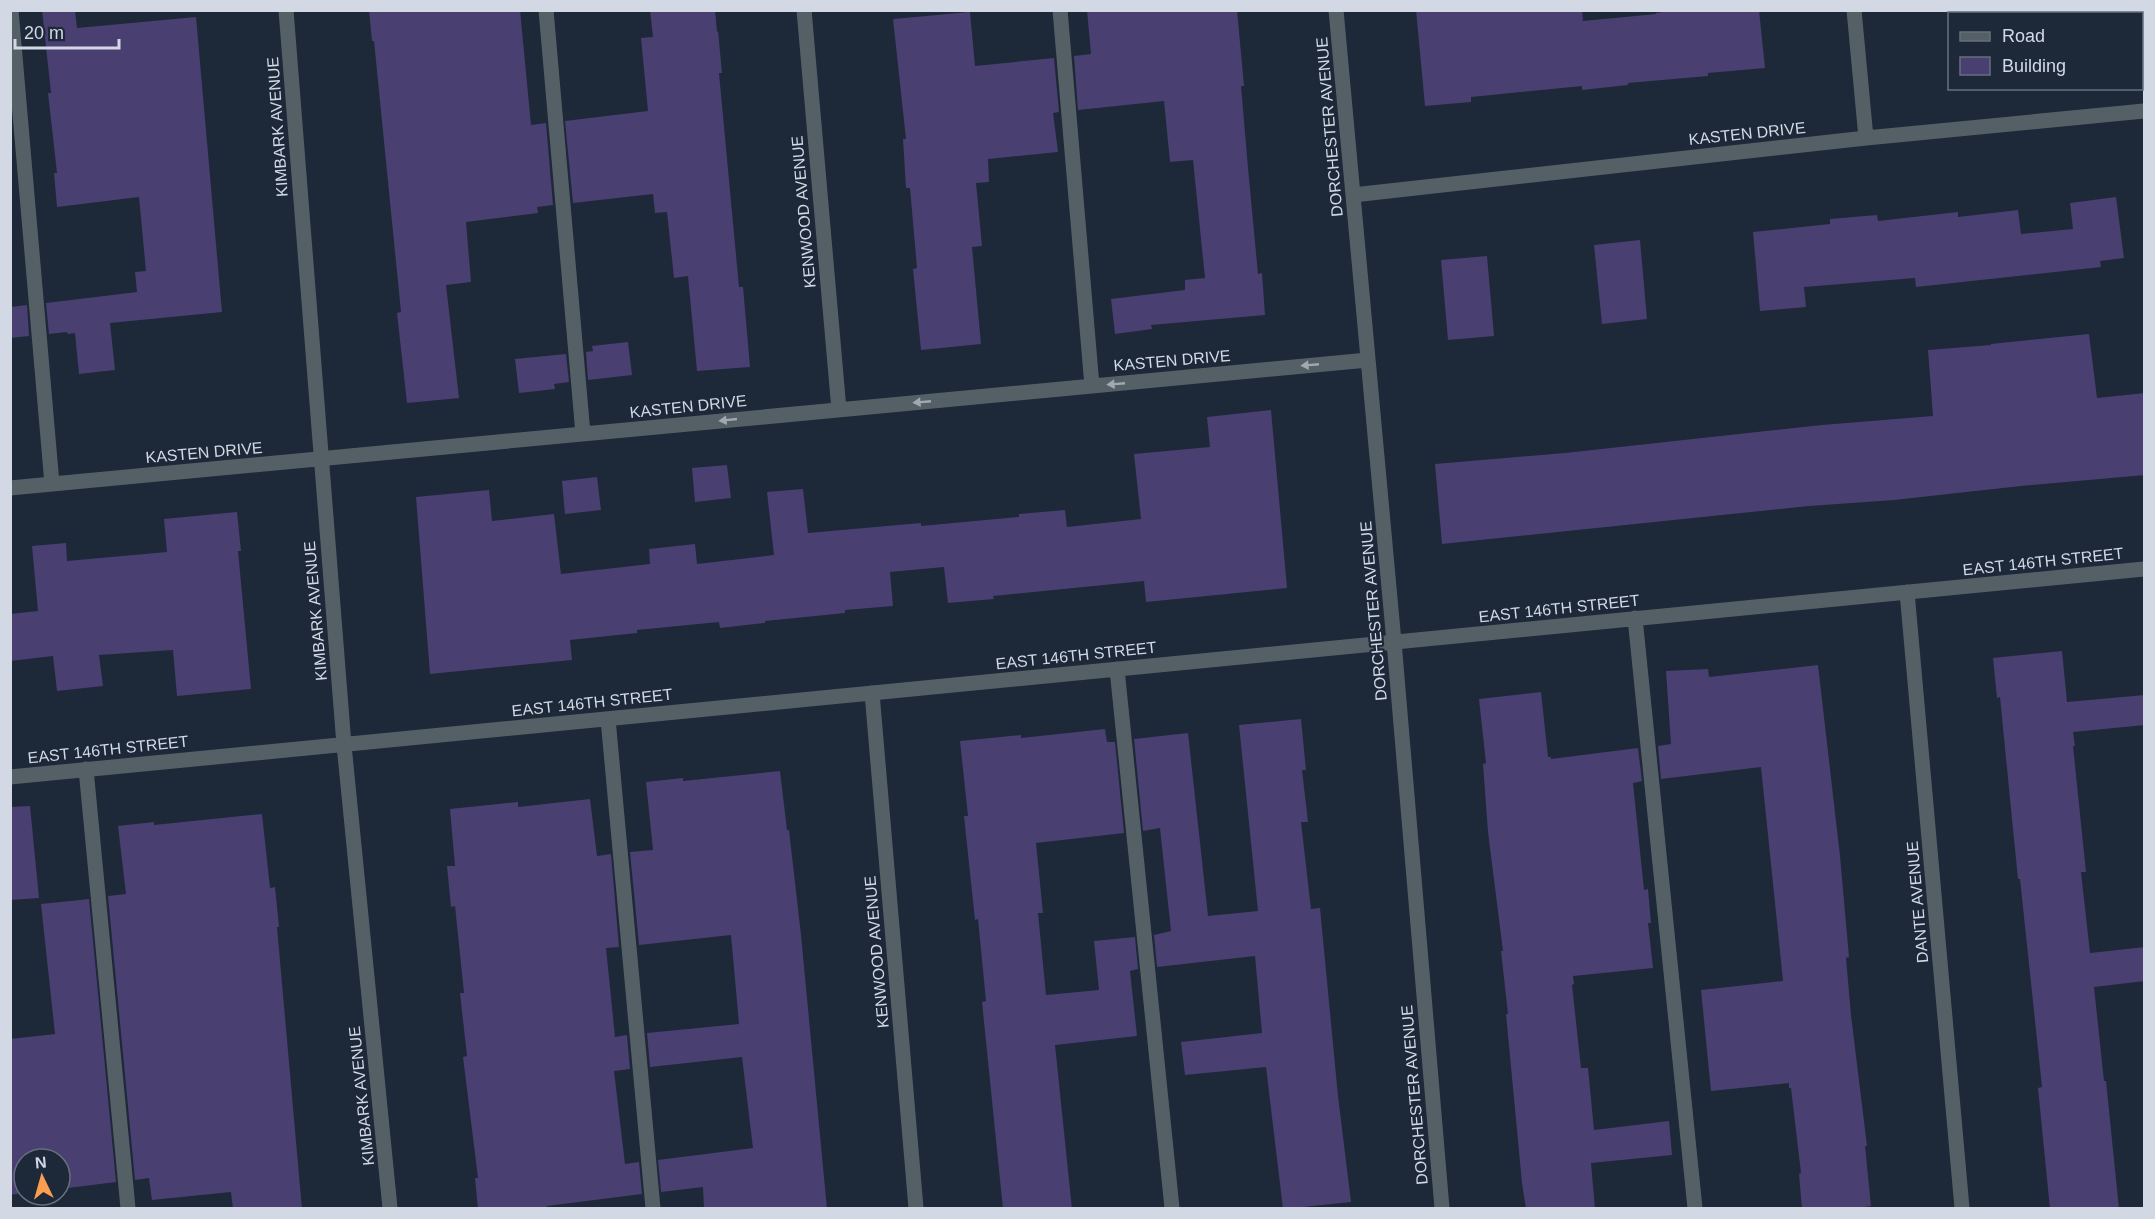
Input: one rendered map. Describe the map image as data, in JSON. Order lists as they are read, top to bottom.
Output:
{
  "streets": {
    "street": [
      "KIMBARK AVENUE",
      "DORCHESTER AVENUE",
      "KASTEN DRIVE",
      "KENWOOD AVENUE",
      "EAST 146TH STREET",
      "DANTE AVENUE"
    ]
  },
  "crossings": [
    ["KIMBARK AVENUE", "KASTEN DRIVE"],
    ["KIMBARK AVENUE", "EAST 146TH STREET"],
    ["DORCHESTER AVENUE", "KASTEN DRIVE"],
    ["DORCHESTER AVENUE", "EAST 146TH STREET"],
    ["KASTEN DRIVE", "KENWOOD AVENUE"],
    ["KENWOOD AVENUE", "EAST 146TH STREET"],
    ["EAST 146TH STREET", "DANTE AVENUE"]
  ],
  "one_way": ["KASTEN DRIVE"],
  "legend": ["Road", "Building"],
  "scale_bar": "20 m",
  "north": "top"
}
